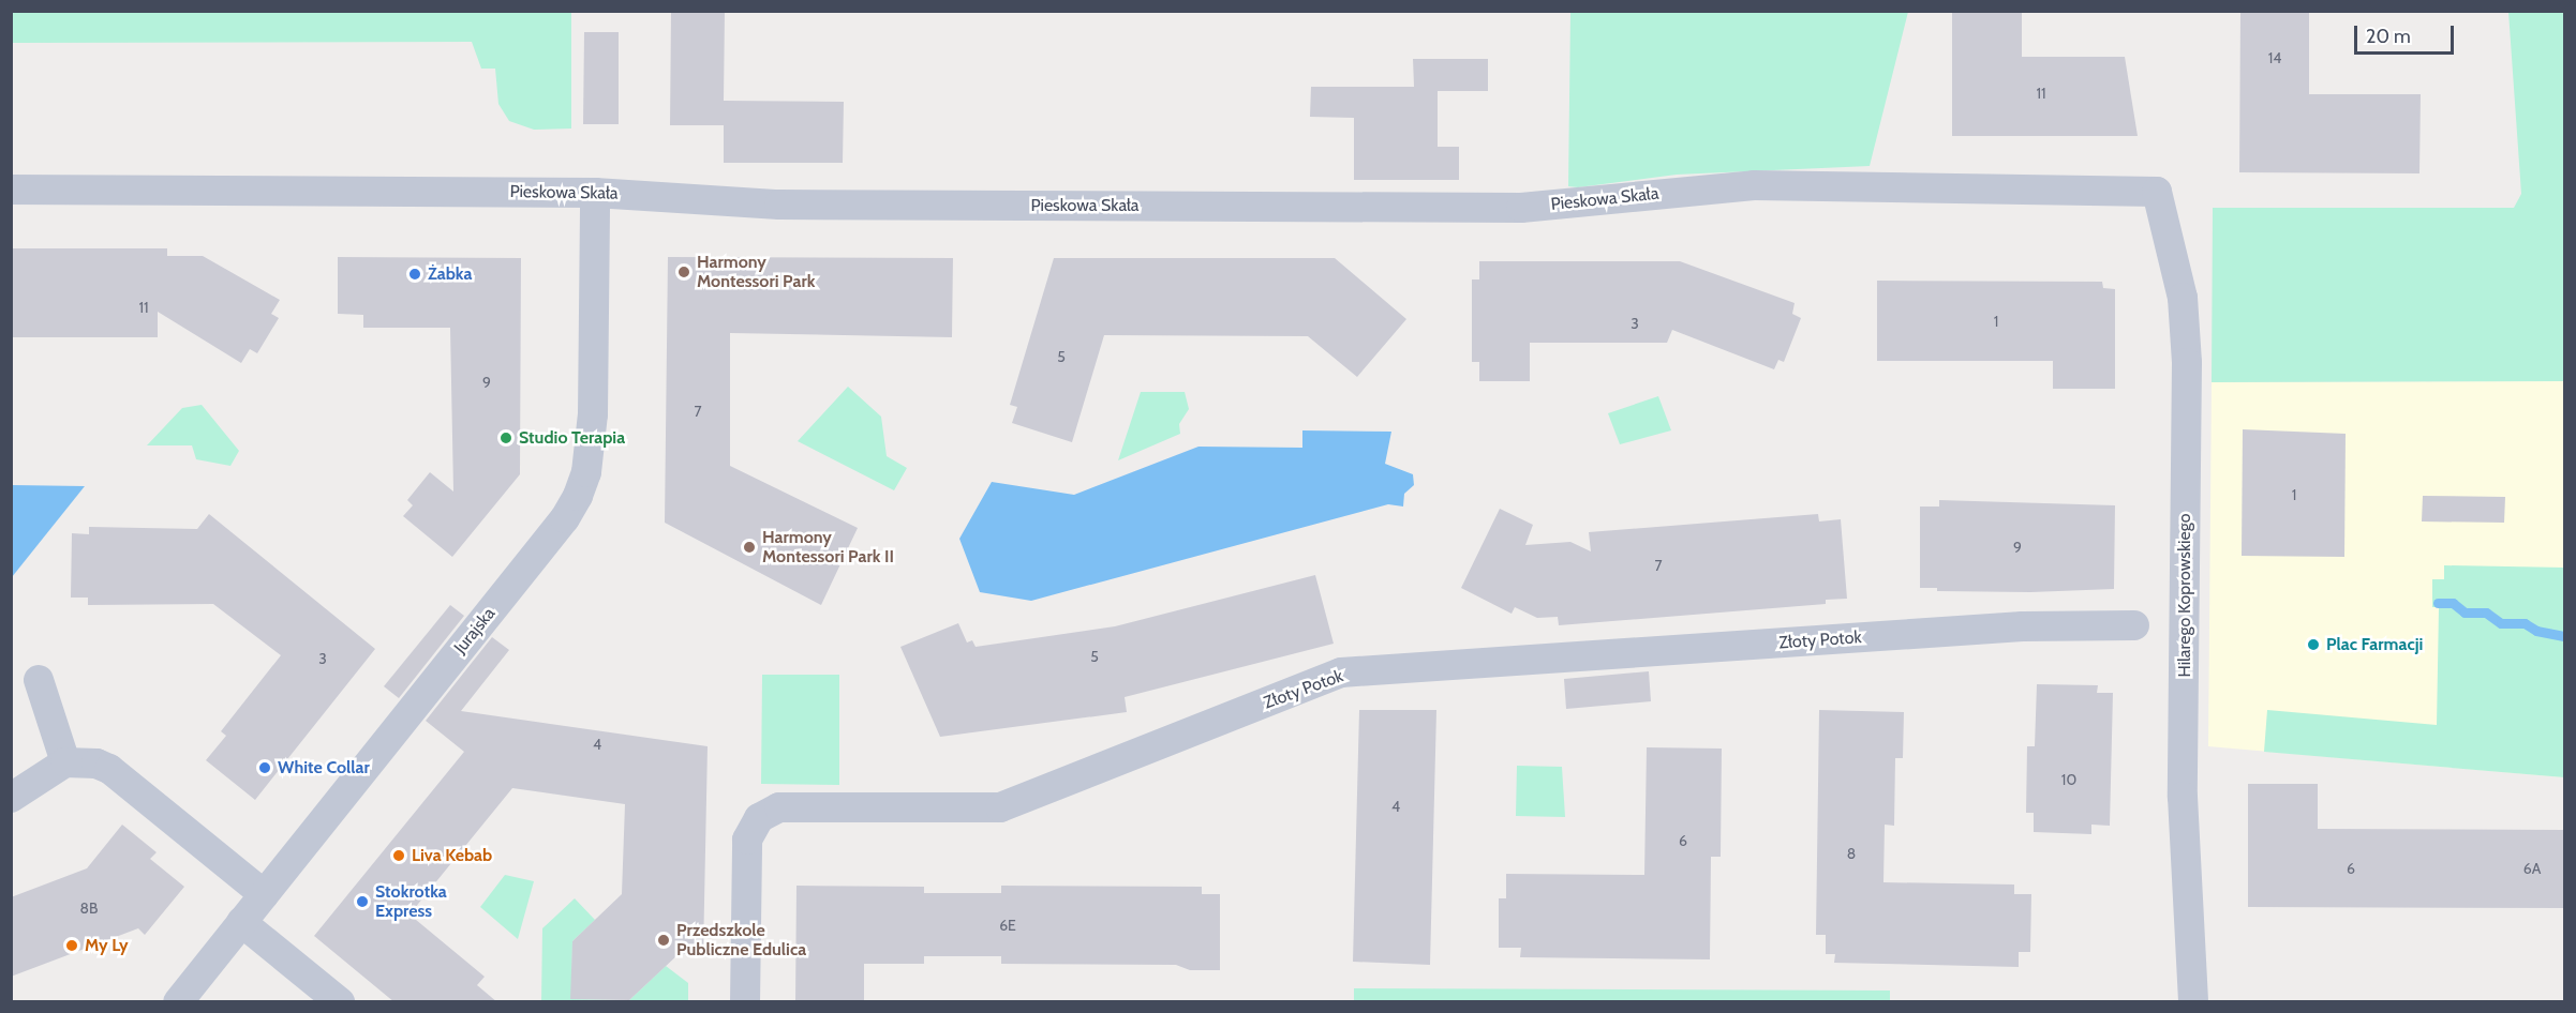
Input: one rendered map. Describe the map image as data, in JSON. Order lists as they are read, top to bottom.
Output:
{
  "streets": {
    "street": [
      "Pieskowa Skała",
      "Hilarego Koprowskiego",
      "Jurajska",
      "Złoty Potok"
    ]
  },
  "crossings": [
    ["Pieskowa Skała", "Hilarego Koprowskiego"],
    ["Pieskowa Skała", "Jurajska"]
  ],
  "places": [
    "Harmony Montessori Park",
    "Żabka",
    "Studio Terapia",
    "Harmony Montessori Park II",
    "Plac Farmacji",
    "White Collar",
    "Liva Kebab",
    "Stokrotka Express",
    "Przedszkole Publiczne Edulica",
    "My Ly"
  ],
  "house_numbers": [
    "14",
    "11",
    "11",
    "1",
    "3",
    "5",
    "9",
    "7",
    "1",
    "9",
    "7",
    "5",
    "3",
    "4",
    "10",
    "4",
    "6",
    "8",
    "6",
    "6A",
    "8B",
    "6E"
  ],
  "scale_bar": "20 m"
}
